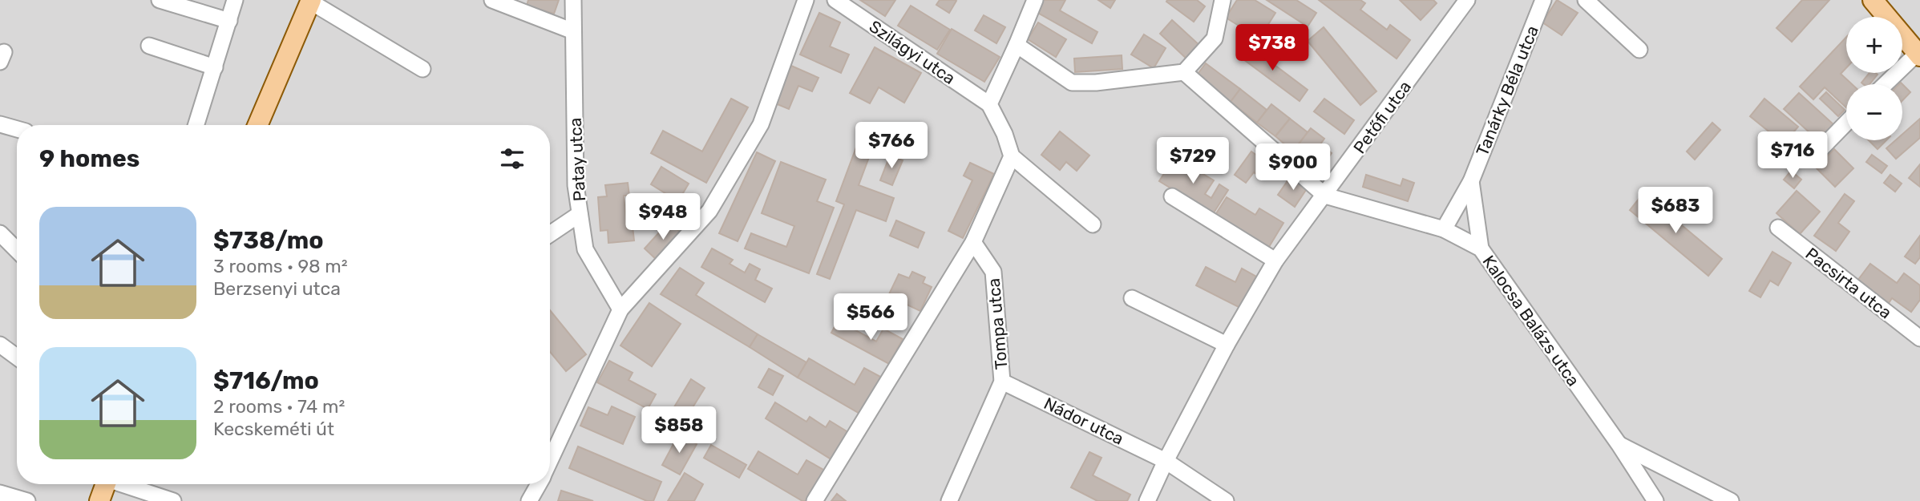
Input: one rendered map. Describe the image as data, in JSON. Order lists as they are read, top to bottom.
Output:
{
  "streets": {
    "street": [
      "Szilágyi utca",
      "Tanárky Béla utca",
      "Petőfi utca",
      "Patay utca",
      "Pacsirta utca",
      "Kalocsa Balázs utca",
      "Tompa utca",
      "Nádor utca"
    ]
  },
  "crossings": [
    ["Tanárky Béla utca", "Kalocsa Balázs utca"],
    ["Petőfi utca", "Kalocsa Balázs utca"],
    ["Petőfi utca", "Nádor utca"],
    ["Tompa utca", "Nádor utca"]
  ],
  "page": {
    "map_buttons": ["+", "−"],
    "price": [
      "$738",
      "$766",
      "$716",
      "$729",
      "$900",
      "$683",
      "$948",
      "$566",
      "$858"
    ],
    "heading": "9 homes",
    "list": [
      {
        "name": "$738/mo",
        "note": "3 rooms · 98 m² · Berzsenyi utca"
      },
      {
        "name": "$716/mo",
        "note": "2 rooms · 74 m² · Kecskeméti út"
      }
    ]
  }
}
